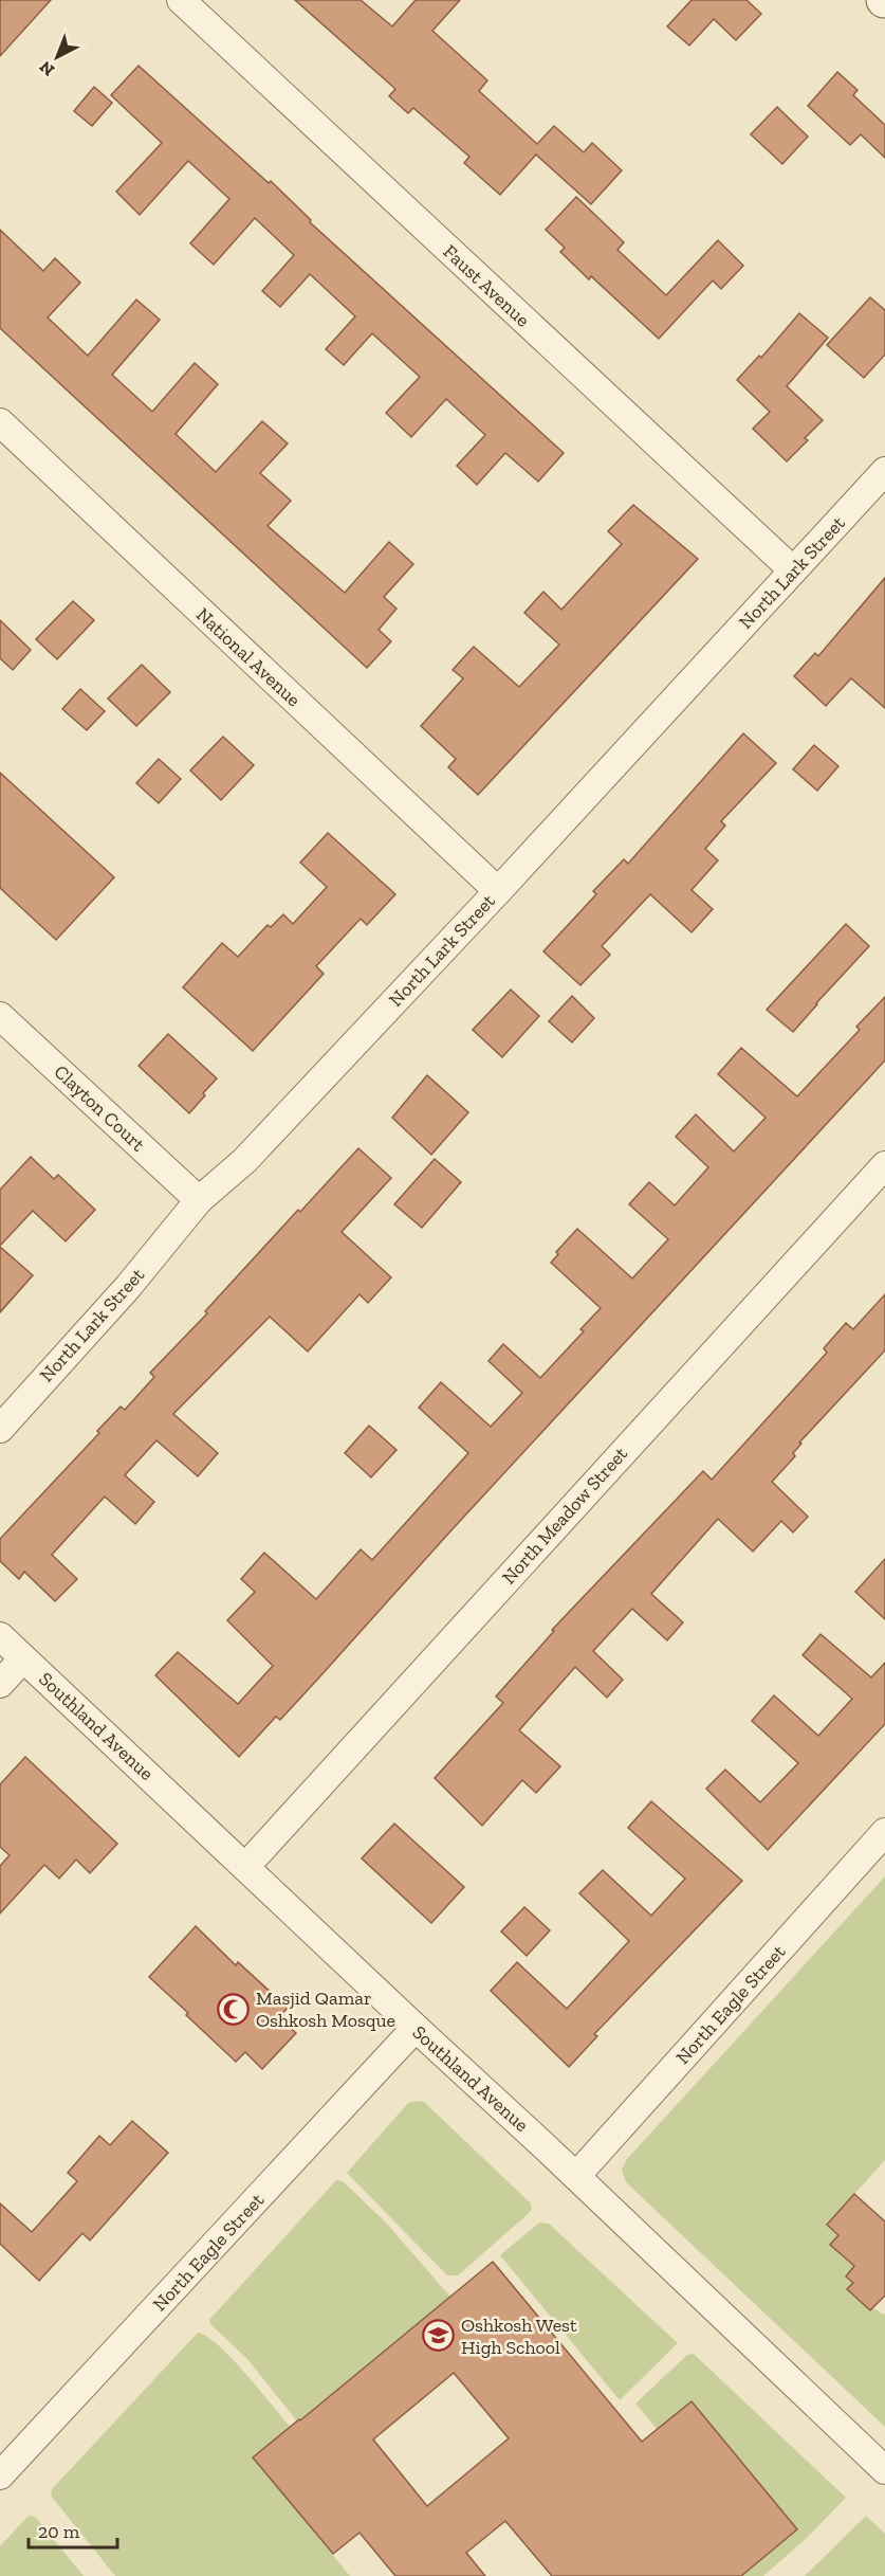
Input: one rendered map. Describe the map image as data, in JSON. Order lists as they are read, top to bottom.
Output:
{
  "streets": {
    "street": [
      "Faust Avenue",
      "North Lark Street",
      "National Avenue",
      "Clayton Court",
      "North Meadow Street",
      "Southland Avenue",
      "North Eagle Street"
    ]
  },
  "crossings": [
    ["Faust Avenue", "North Lark Street"],
    ["North Lark Street", "National Avenue"],
    ["North Lark Street", "Clayton Court"],
    ["North Meadow Street", "Southland Avenue"],
    ["Southland Avenue", "North Eagle Street"]
  ],
  "places": {
    "mosque": ["Masjid Qamar Oshkosh Mosque"],
    "school or university": ["Oshkosh West High School"]
  },
  "scale_bar": "20 m",
  "north": "bottom left"
}
